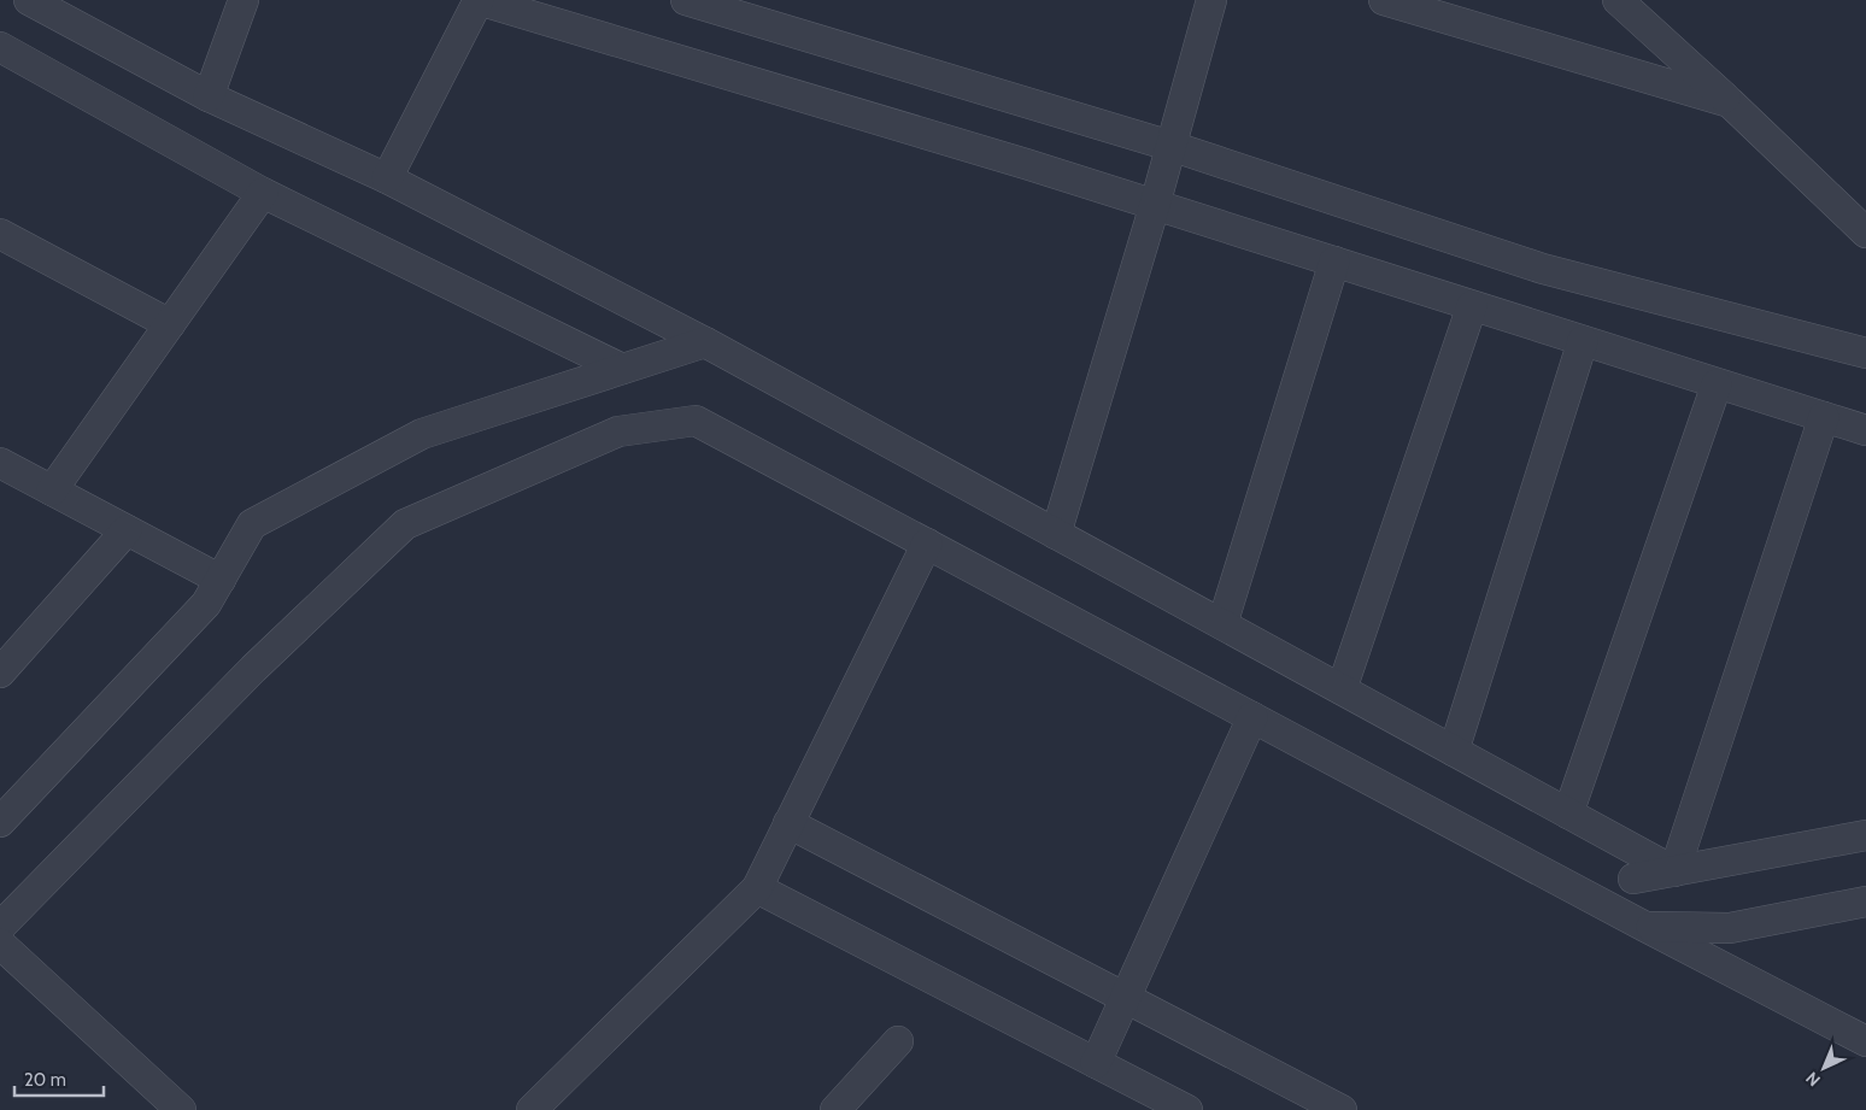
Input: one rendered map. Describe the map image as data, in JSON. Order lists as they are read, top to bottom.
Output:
{
  "scale_bar": "20 m",
  "north": "bottom left"
}
